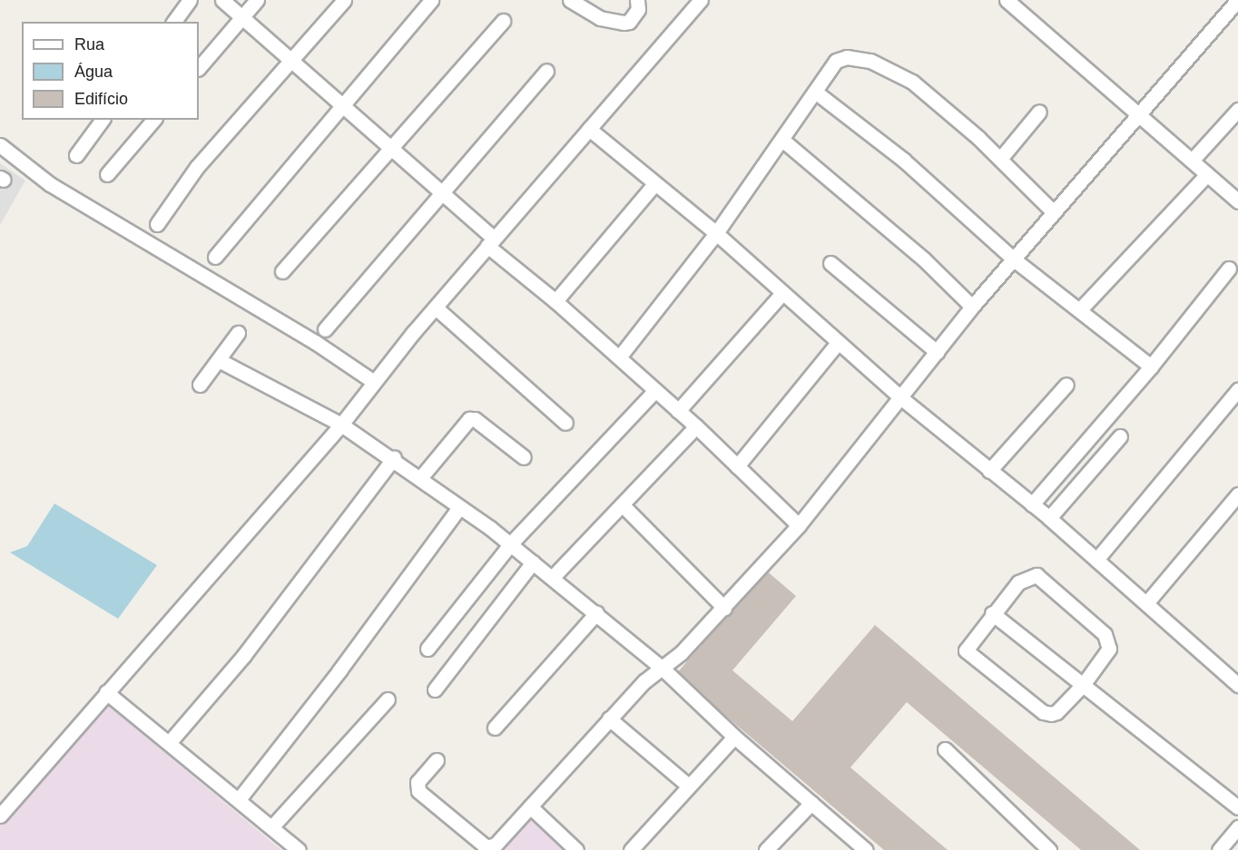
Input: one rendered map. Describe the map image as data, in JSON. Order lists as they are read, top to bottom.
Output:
{
  "legend": ["Rua", "Água", "Edifício"]
}
